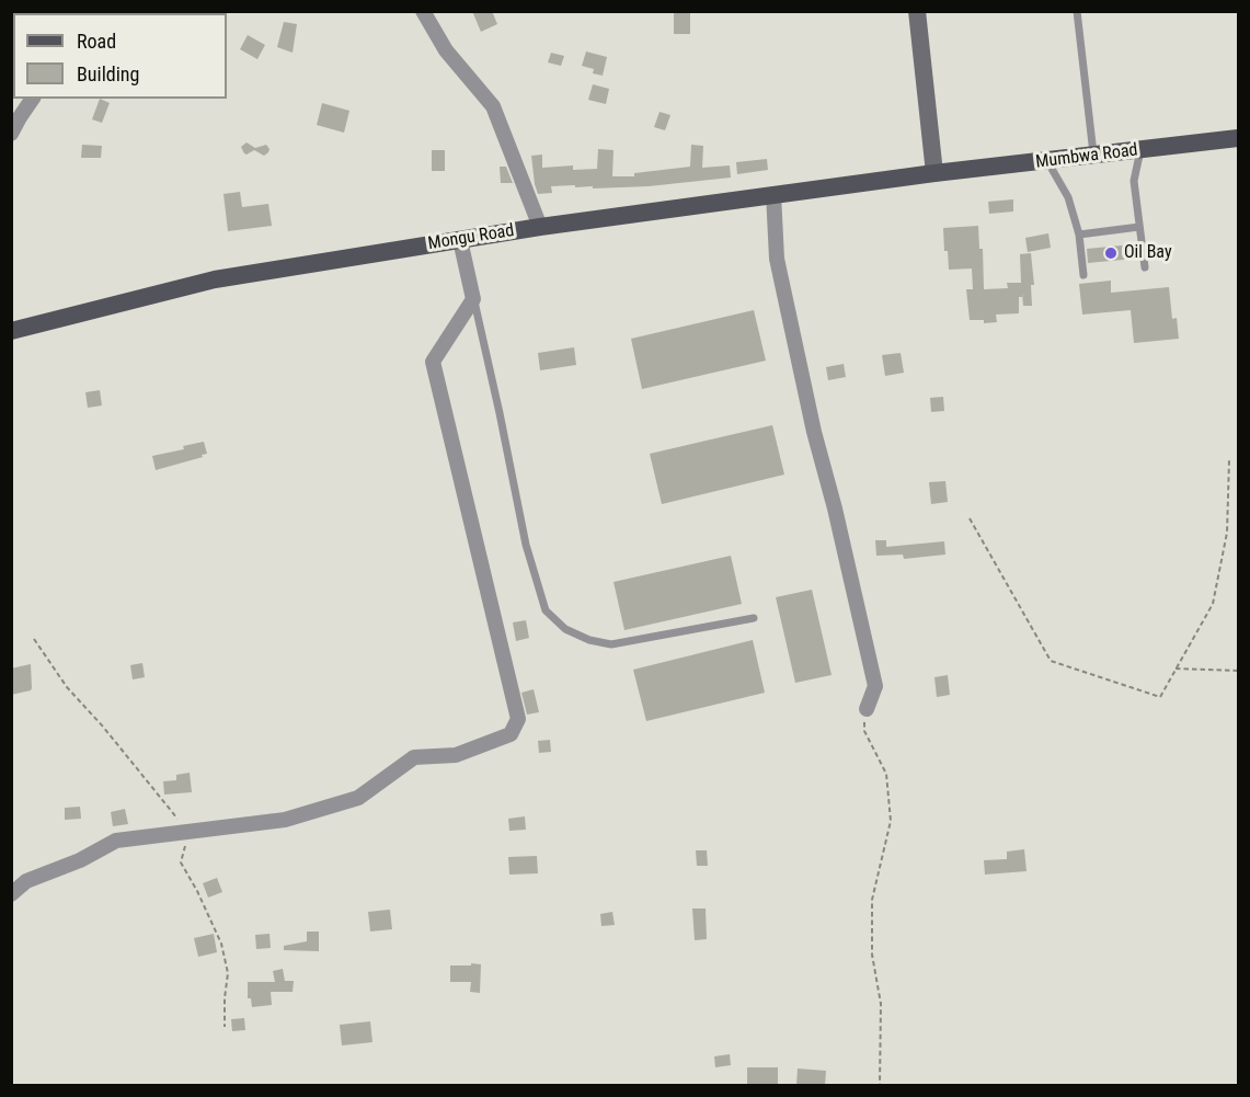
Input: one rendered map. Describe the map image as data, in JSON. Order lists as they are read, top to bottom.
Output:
{
  "streets": {
    "main road": ["Mumbwa Road", "Mongu Road"]
  },
  "crossings": [
    ["Mumbwa Road", "Mongu Road"]
  ],
  "places": ["Oil Bay"],
  "legend": ["Road", "Building"]
}
